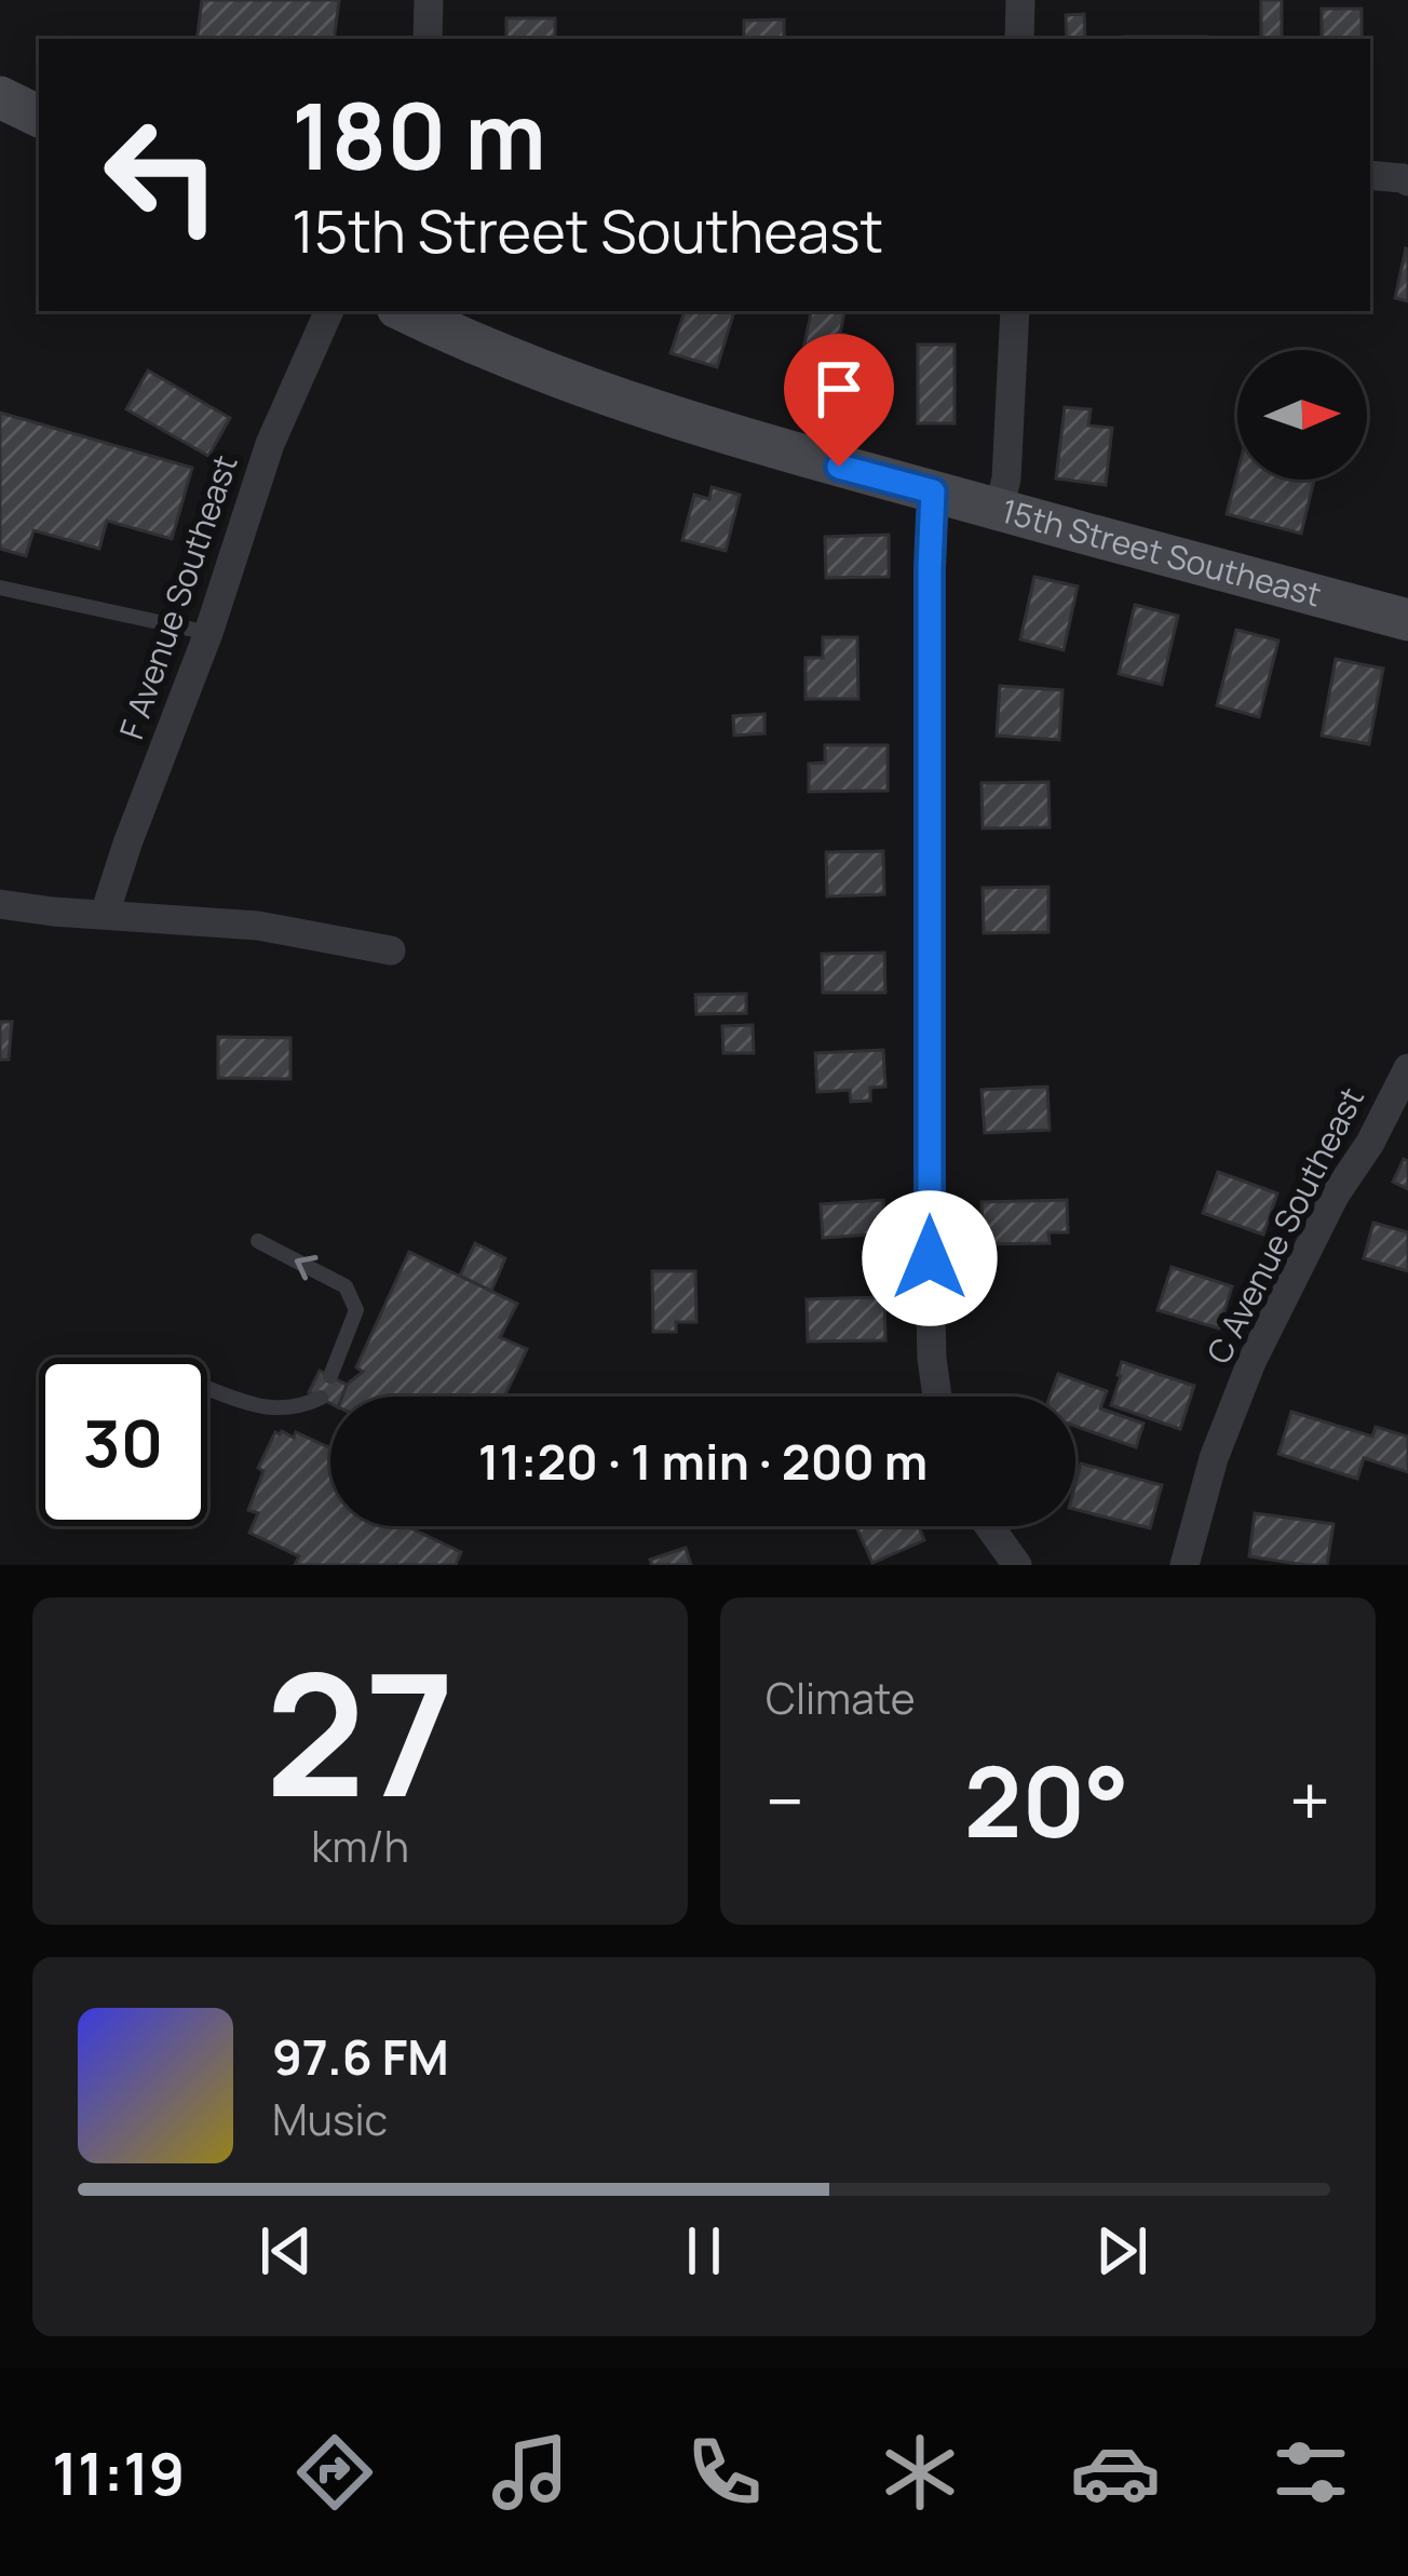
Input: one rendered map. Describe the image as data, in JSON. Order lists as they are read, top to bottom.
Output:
{
  "streets": {
    "street": ["15th Street Southeast", "F Avenue Southeast", "C Avenue Southeast"]
  },
  "north": "right",
  "page": {
    "turn": ["180 m", "15th Street Southeast"],
    "limit": "30",
    "trip": "11:20 · 1 min · 200 m",
    "tile": [
      ["27", "km/h"],
      "Climate"
    ],
    "heat": ["−", "20°", "+"],
    "song": ["97.6 FM", "Music"],
    "tabs": "11:19"
  }
}
